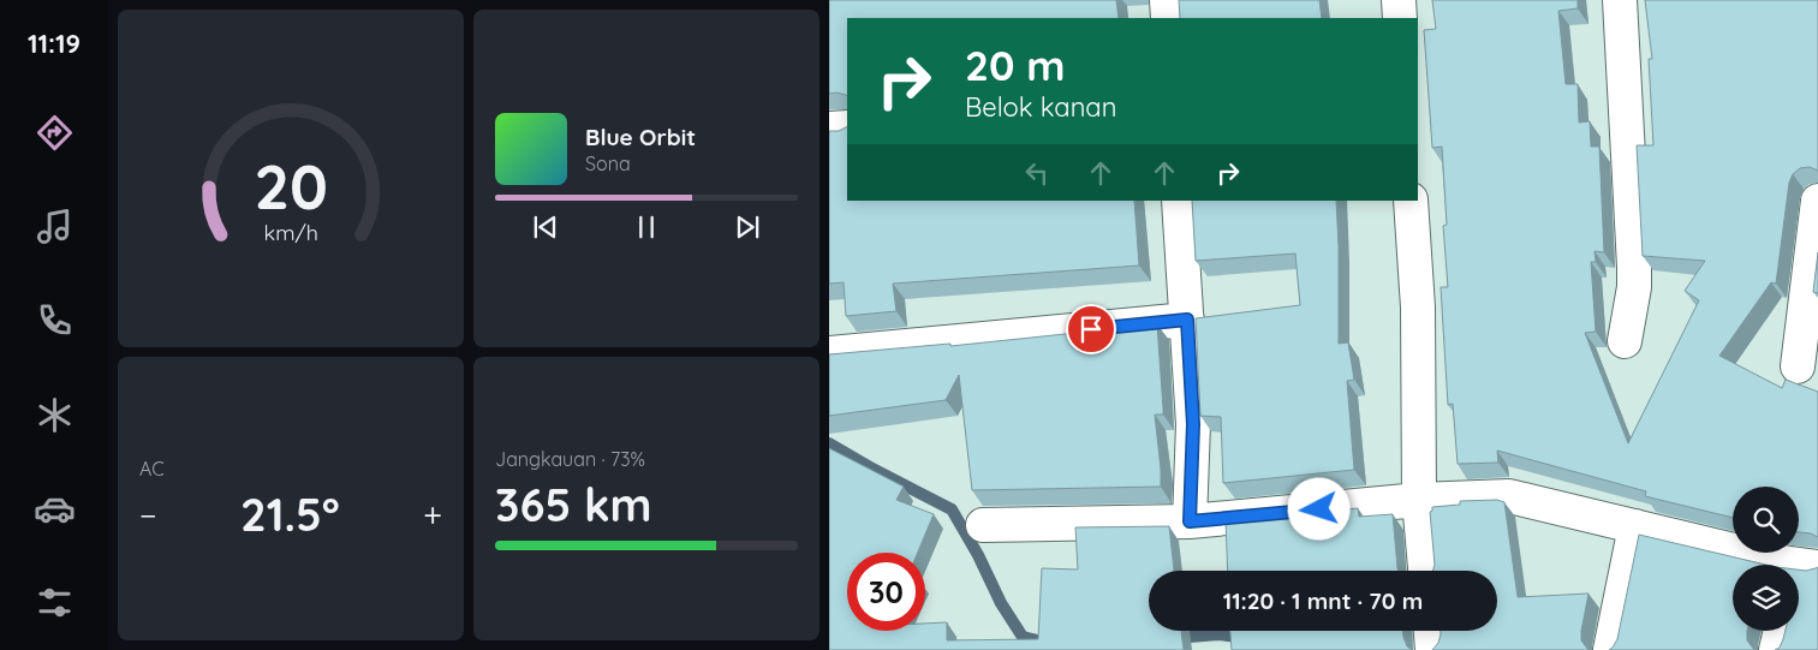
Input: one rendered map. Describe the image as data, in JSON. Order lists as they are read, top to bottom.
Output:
{
  "page": {
    "tabs": "11:19",
    "turn": ["20 m", "Belok kanan"],
    "song": ["Blue Orbit", "Sona"],
    "tile": [
      "AC",
      ["Jangkauan · 73%", "365 km"]
    ],
    "heat": ["−", "21.5°", "+"],
    "limit": "30",
    "trip": "11:20 · 1 mnt · 70 m",
    "gauge": ["20", "km/h"]
  }
}
